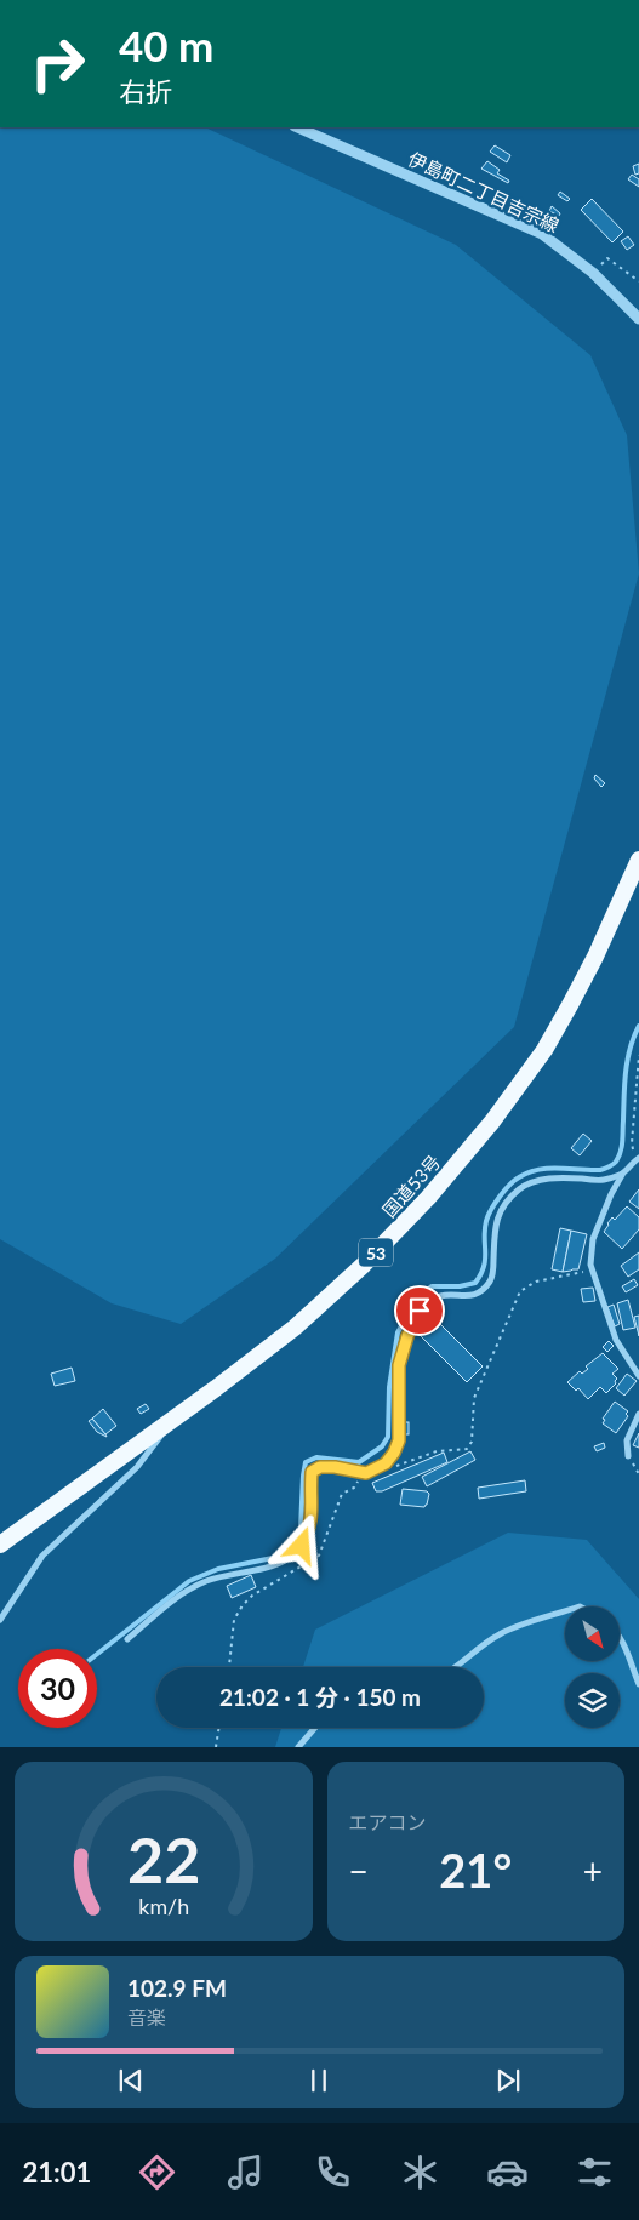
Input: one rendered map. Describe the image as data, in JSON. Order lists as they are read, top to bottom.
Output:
{
  "streets": {
    "highway": ["国道53号", "53"],
    "street": ["伊島町二丁目吉宗線"]
  },
  "north": "bottom right",
  "page": {
    "turn": ["40 m", "右折"],
    "limit": "30",
    "trip": "21:02 · 1 分 · 150 m",
    "tile": "エアコン",
    "heat": ["−", "21°", "+"],
    "song": ["102.9 FM", "音楽"],
    "tabs": "21:01",
    "gauge": ["22", "km/h"]
  }
}
